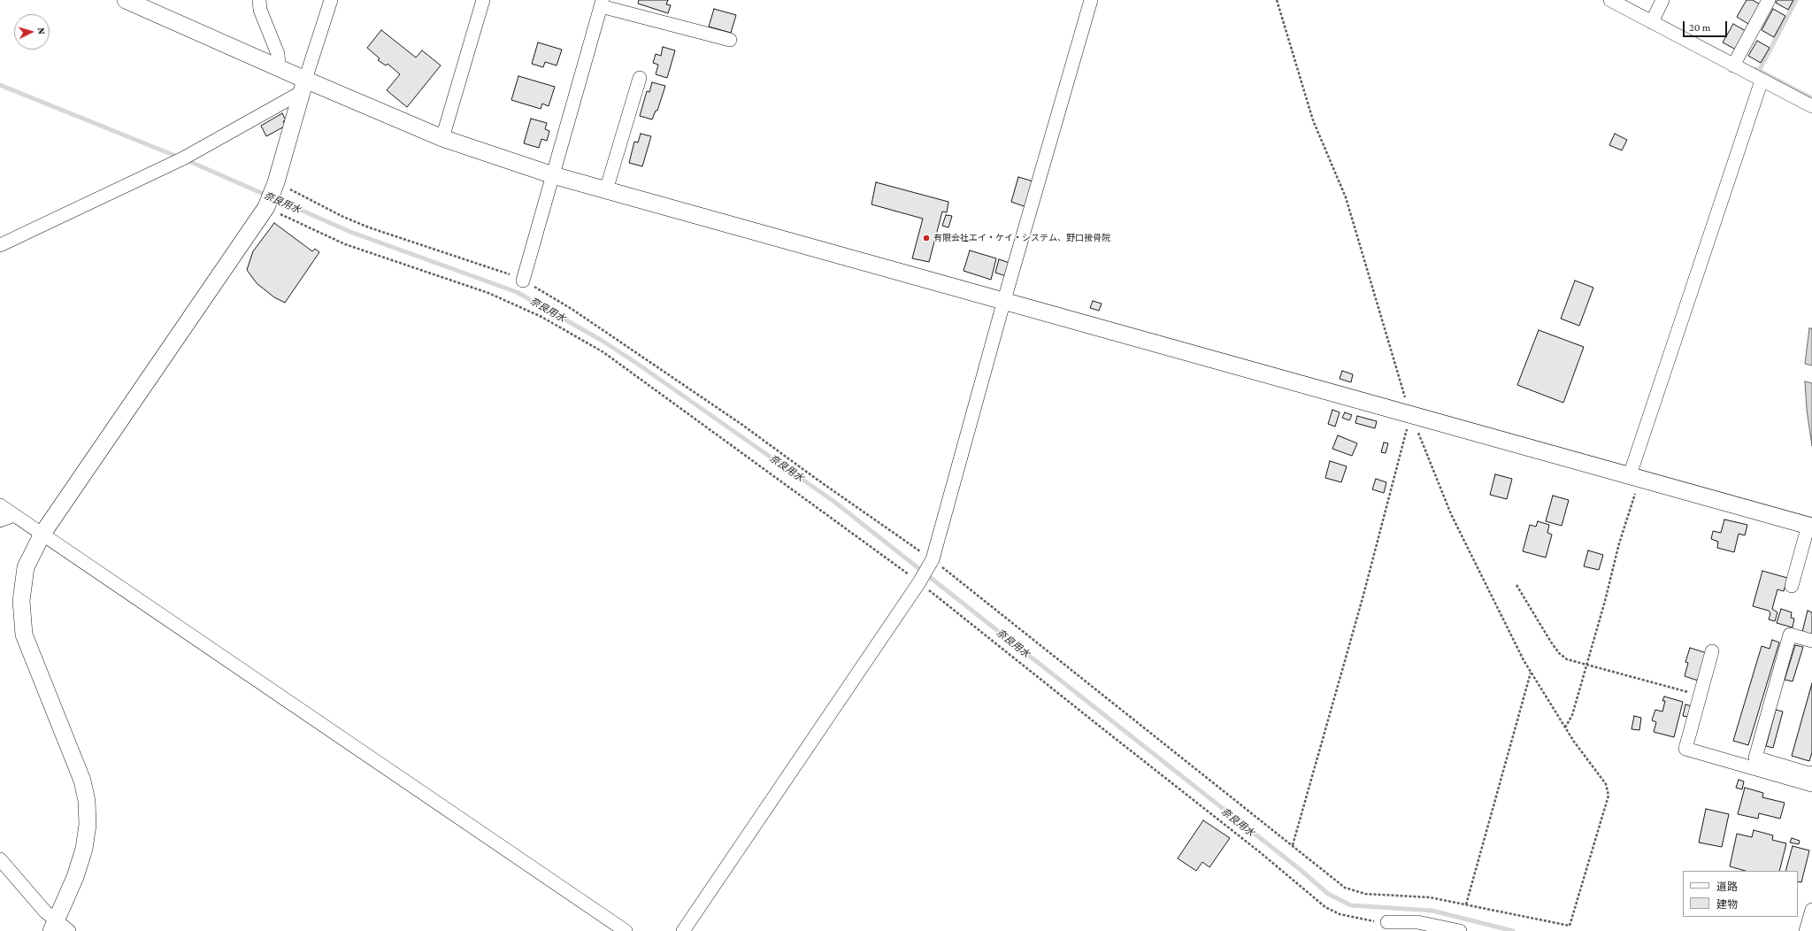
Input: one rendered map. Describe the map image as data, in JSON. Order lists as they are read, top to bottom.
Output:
{
  "water": ["奈良用水"],
  "places": ["有限会社エイ・ケイ・システム、野口接骨院"],
  "legend": ["道路", "建物"],
  "scale_bar": "20 m",
  "north": "right"
}
